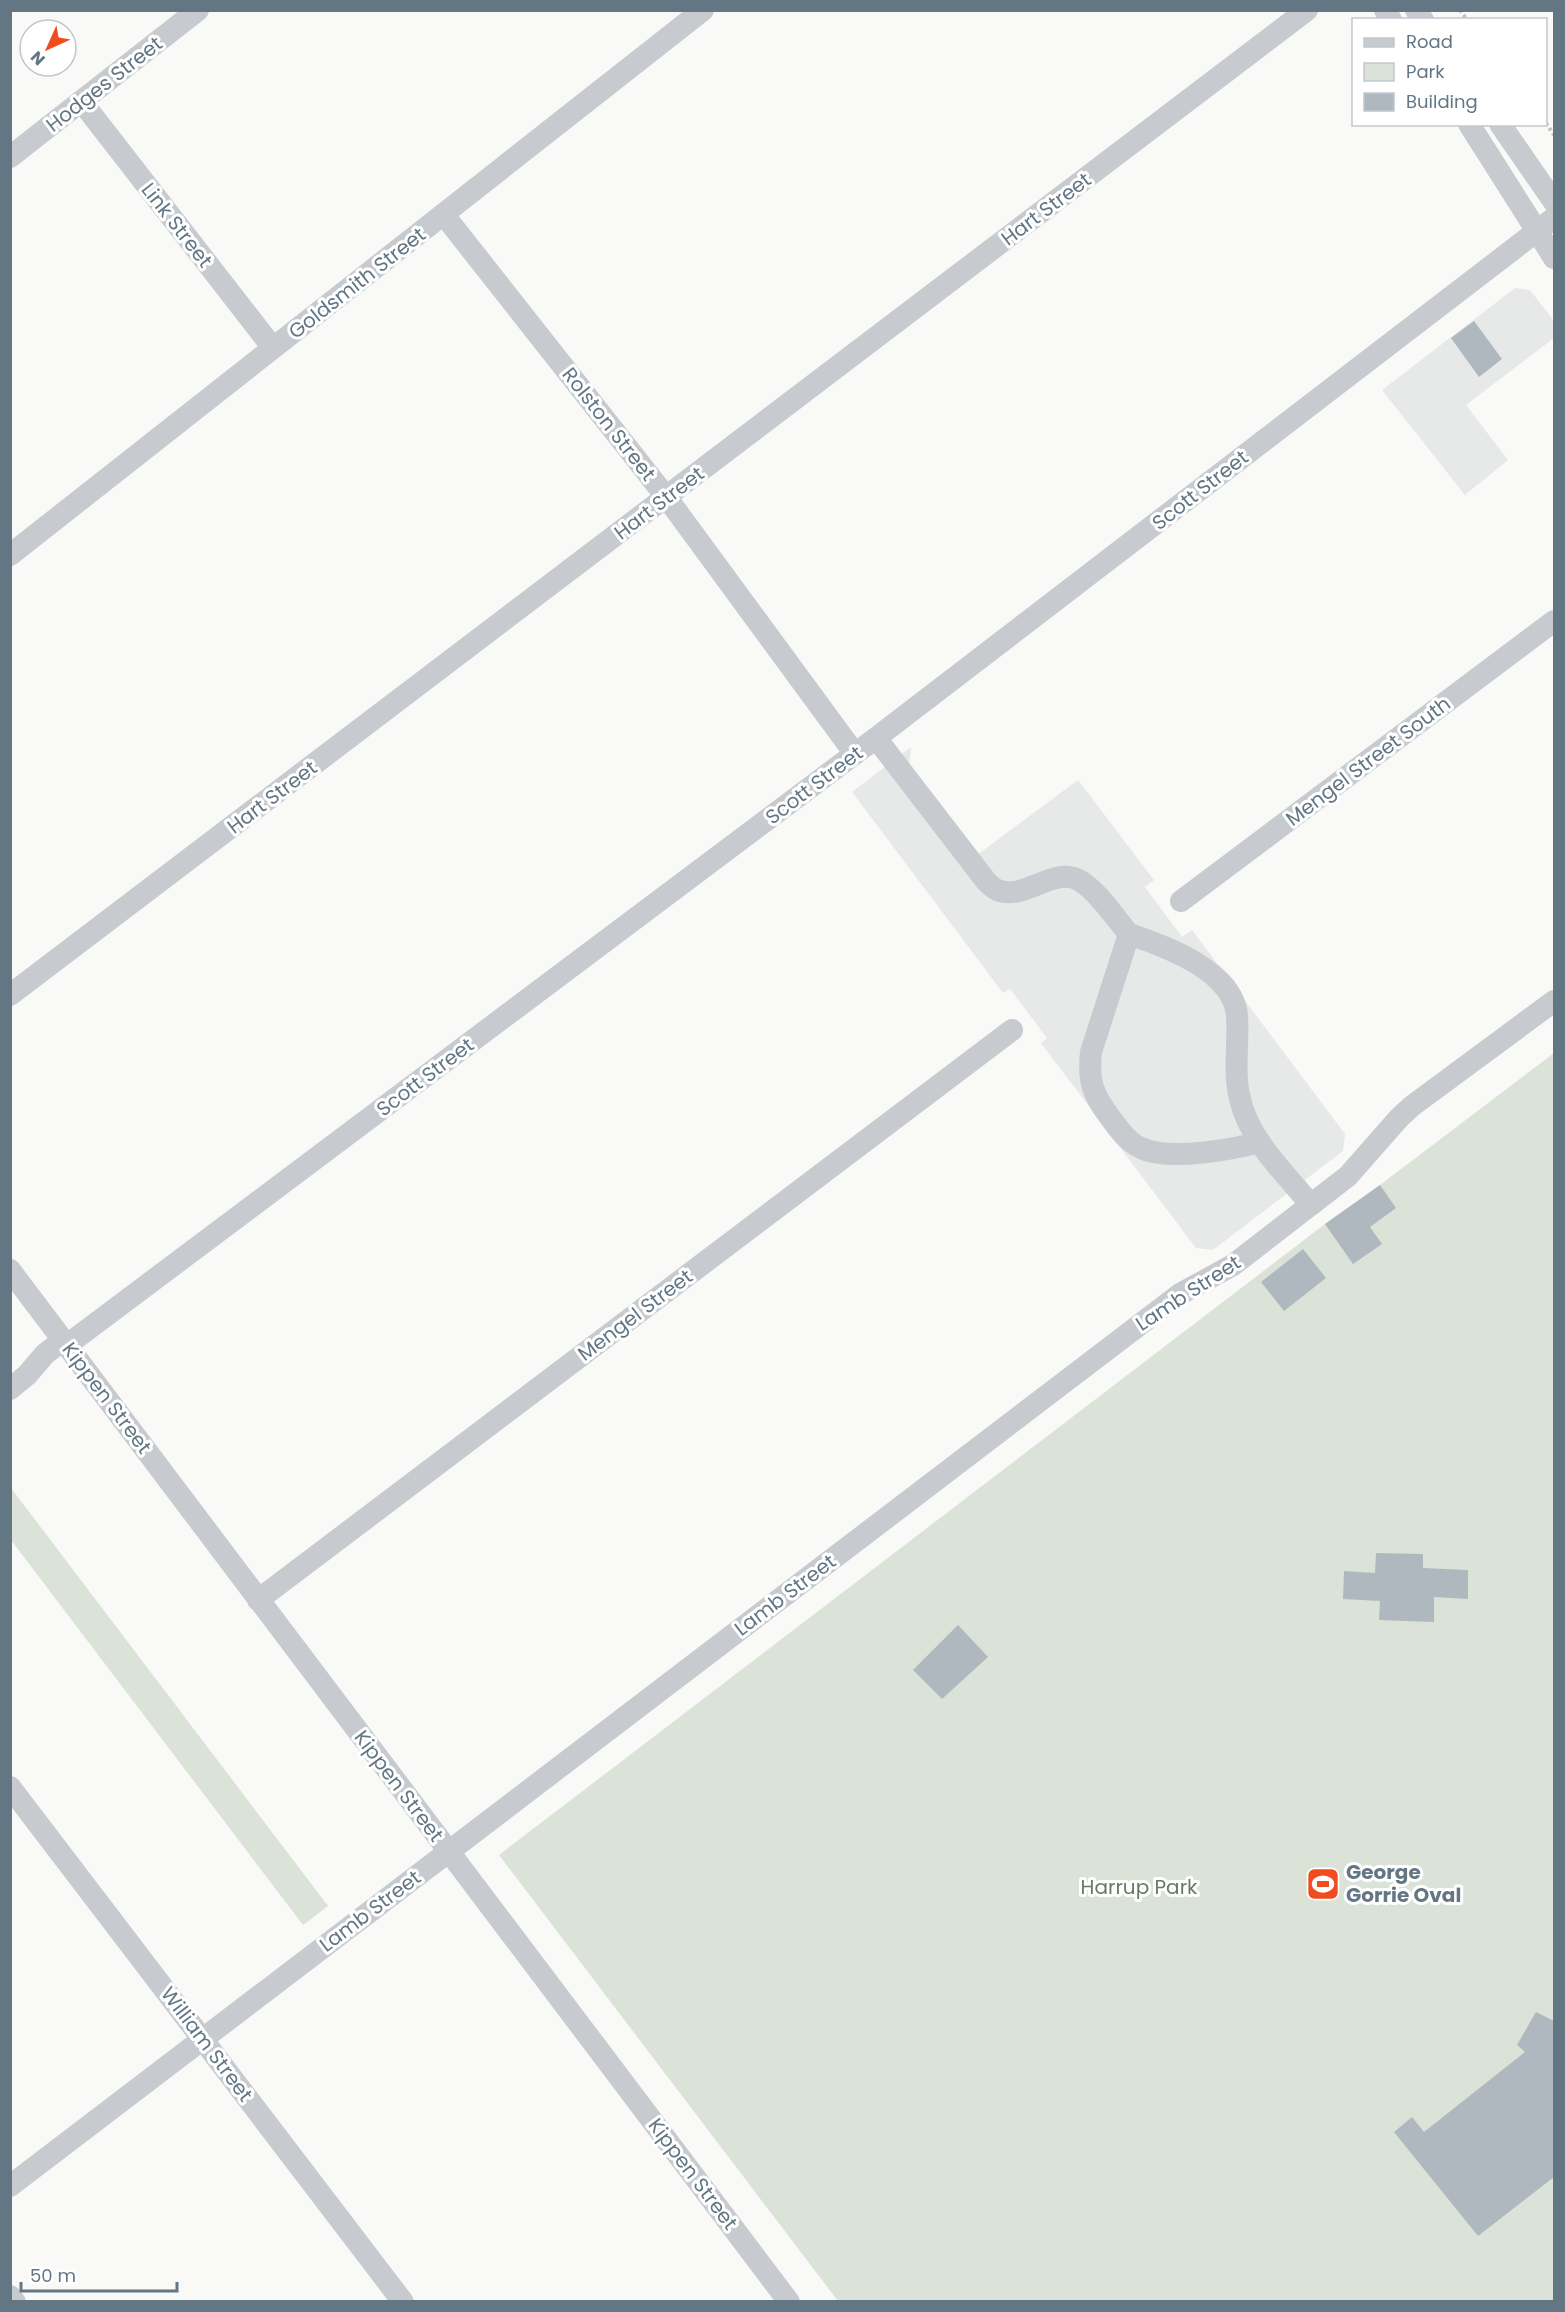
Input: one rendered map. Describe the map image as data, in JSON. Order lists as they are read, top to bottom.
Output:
{
  "streets": {
    "street": [
      "Hodges Street",
      "Hart Street",
      "Link Street",
      "Goldsmith Street",
      "Rolston Street",
      "Scott Street",
      "Mengel Street South",
      "Lamb Street",
      "Mengel Street",
      "Kippen Street",
      "William Street"
    ]
  },
  "crossings": [
    ["Hodges Street", "Link Street"],
    ["Hart Street", "Rolston Street"],
    ["Link Street", "Goldsmith Street"],
    ["Goldsmith Street", "Rolston Street"],
    ["Rolston Street", "Scott Street"],
    ["Scott Street", "Kippen Street"],
    ["Lamb Street", "Kippen Street"],
    ["Lamb Street", "William Street"],
    ["Mengel Street", "Kippen Street"]
  ],
  "parks": ["Harrup Park"],
  "places": {
    "sports": ["George Gorrie Oval"]
  },
  "legend": ["Road", "Park", "Building"],
  "scale_bar": "50 m",
  "north": "bottom left"
}
